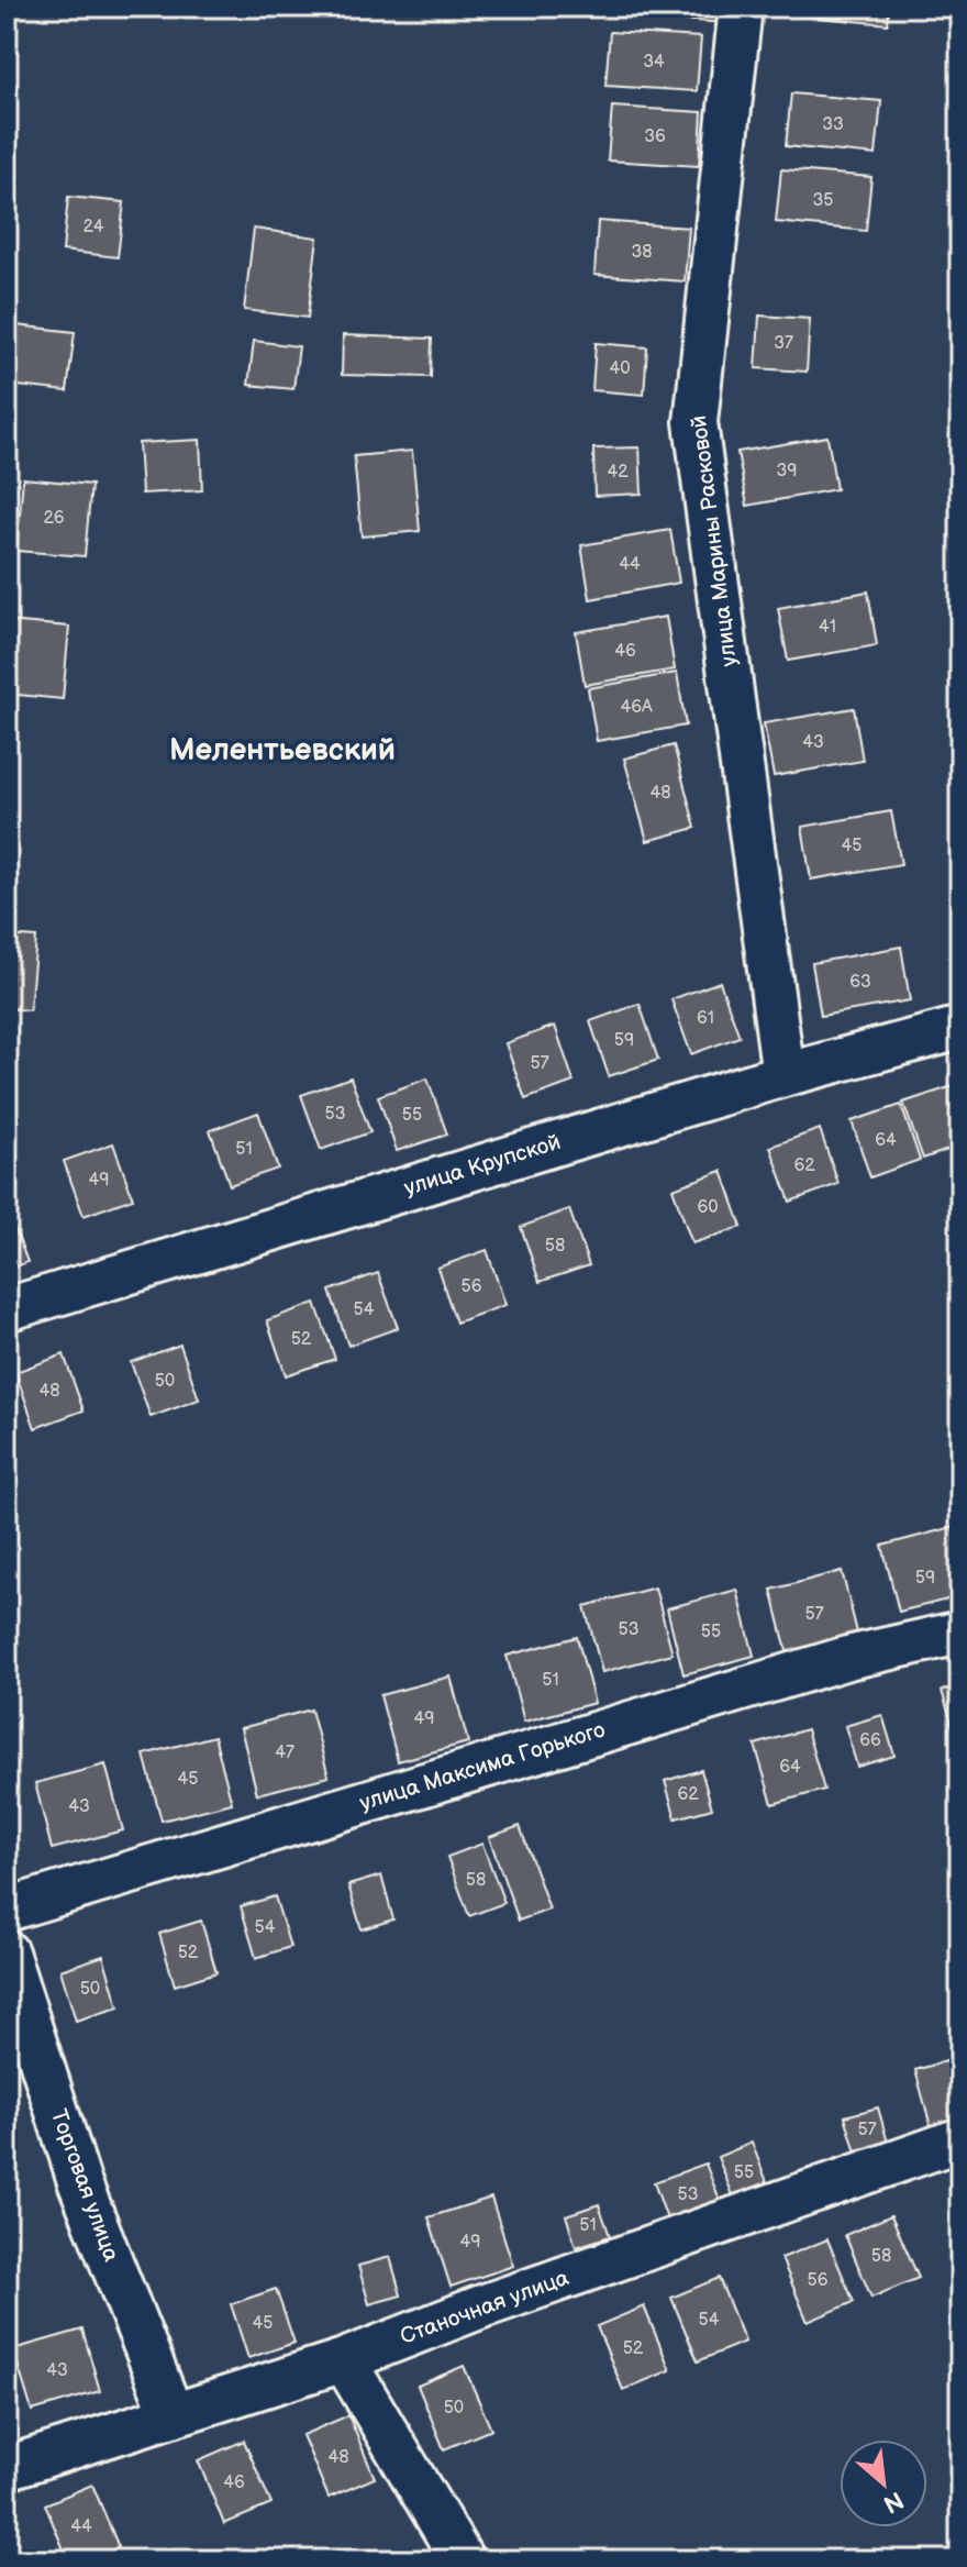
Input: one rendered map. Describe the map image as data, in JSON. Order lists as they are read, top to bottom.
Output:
{
  "streets": {
    "street": [
      "улица Марины Расковой",
      "улица Крупской",
      "улица Максима Горького",
      "Торговая улица",
      "Станочная улица"
    ]
  },
  "crossings": [
    ["улица Марины Расковой", "улица Крупской"],
    ["Торговая улица", "Станочная улица"]
  ],
  "districts": ["Мелентьевский"],
  "house_numbers": [
    "34",
    "33",
    "36",
    "35",
    "24",
    "38",
    "37",
    "40",
    "39",
    "42",
    "26",
    "44",
    "41",
    "46",
    "46А",
    "43",
    "48",
    "45",
    "63",
    "61",
    "59",
    "57",
    "53",
    "55",
    "64",
    "51",
    "62",
    "49",
    "60",
    "58",
    "56",
    "54",
    "52",
    "50",
    "48",
    "59",
    "57",
    "53",
    "55",
    "51",
    "49",
    "66",
    "47",
    "64",
    "45",
    "62",
    "43",
    "58",
    "54",
    "52",
    "50",
    "57",
    "55",
    "53",
    "51",
    "49",
    "58",
    "56",
    "54",
    "45",
    "52",
    "43",
    "50",
    "48",
    "46",
    "44"
  ],
  "north": "bottom right"
}
